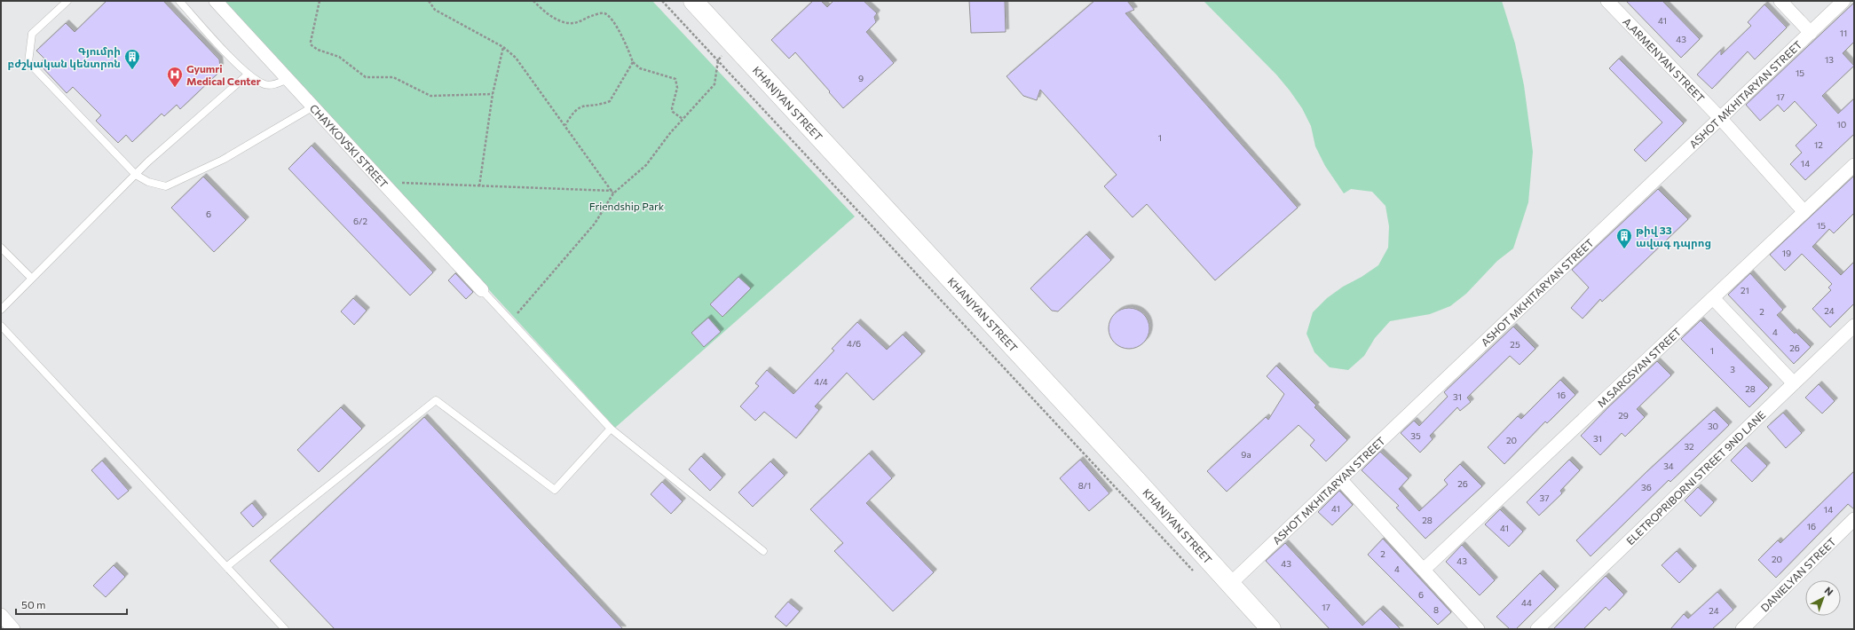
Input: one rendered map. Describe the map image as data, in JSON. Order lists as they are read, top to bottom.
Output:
{
  "streets": {
    "main road": ["KHANJYAN STREET"],
    "street": [
      "A.ARMENYAN STREET",
      "ASHOT MKHITARYAN STREET",
      "CHAYKOVSKI STREET",
      "M.SARGSYAN STREET",
      "ELETROPRIBORNI STREET 9ND LANE",
      "DANIELYAN STREET"
    ]
  },
  "crossings": [
    ["A.ARMENYAN STREET", "ASHOT MKHITARYAN STREET"],
    ["A.ARMENYAN STREET", "M.SARGSYAN STREET"],
    ["ASHOT MKHITARYAN STREET", "KHANJYAN STREET"]
  ],
  "parks": ["Friendship Park"],
  "places": {
    "building": ["Գյումրի բժշկական կենտրոն", "թիվ 33 ավագ դպրոց"],
    "hospital": ["Gyumri Medical Center"]
  },
  "house_numbers": [
    "41",
    "11",
    "43",
    "13",
    "15",
    "9",
    "17",
    "10",
    "1",
    "12",
    "14",
    "6",
    "6/2",
    "15",
    "19",
    "21",
    "24",
    "2",
    "4",
    "4/6",
    "25",
    "26",
    "1",
    "3",
    "4/4",
    "28",
    "16",
    "31",
    "29",
    "30",
    "35",
    "31",
    "20",
    "32",
    "9a",
    "34",
    "26",
    "8/1",
    "36",
    "37",
    "41",
    "14",
    "28",
    "16",
    "41",
    "2",
    "20",
    "43",
    "43",
    "4",
    "6",
    "44",
    "17",
    "8",
    "24"
  ],
  "scale_bar": "50 m",
  "north": "top right"
}
